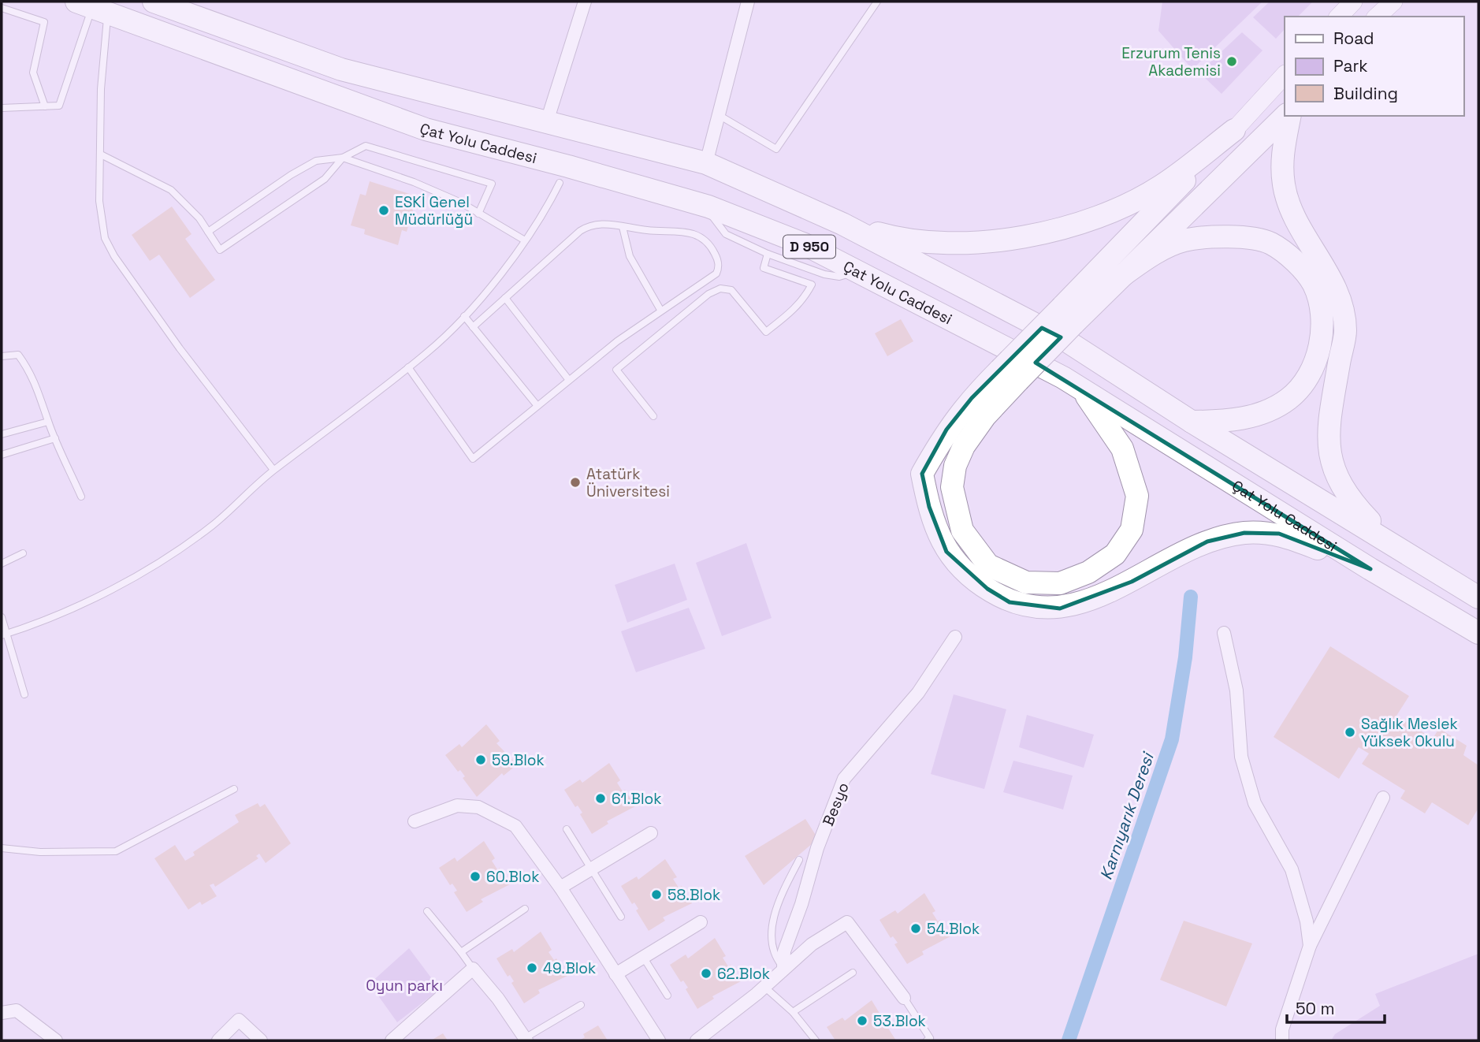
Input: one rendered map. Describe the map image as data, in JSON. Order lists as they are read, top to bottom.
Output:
{
  "streets": {
    "highway": ["Çat Yolu Caddesi", "D 950"],
    "street": ["Besyo"]
  },
  "water": ["Karnıyarık Deresi"],
  "parks": ["Oyun parkı"],
  "places": [
    "Erzurum Tenis Akademisi",
    "ESKİ Genel Müdürlüğü",
    "Atatürk Üniversitesi",
    "Sağlık Meslek Yüksek Okulu",
    "59.Blok",
    "61.Blok",
    "60.Blok",
    "58.Blok",
    "54.Blok",
    "49.Blok",
    "62.Blok",
    "53.Blok"
  ],
  "legend": ["Road", "Park", "Building"],
  "scale_bar": "50 m"
}
